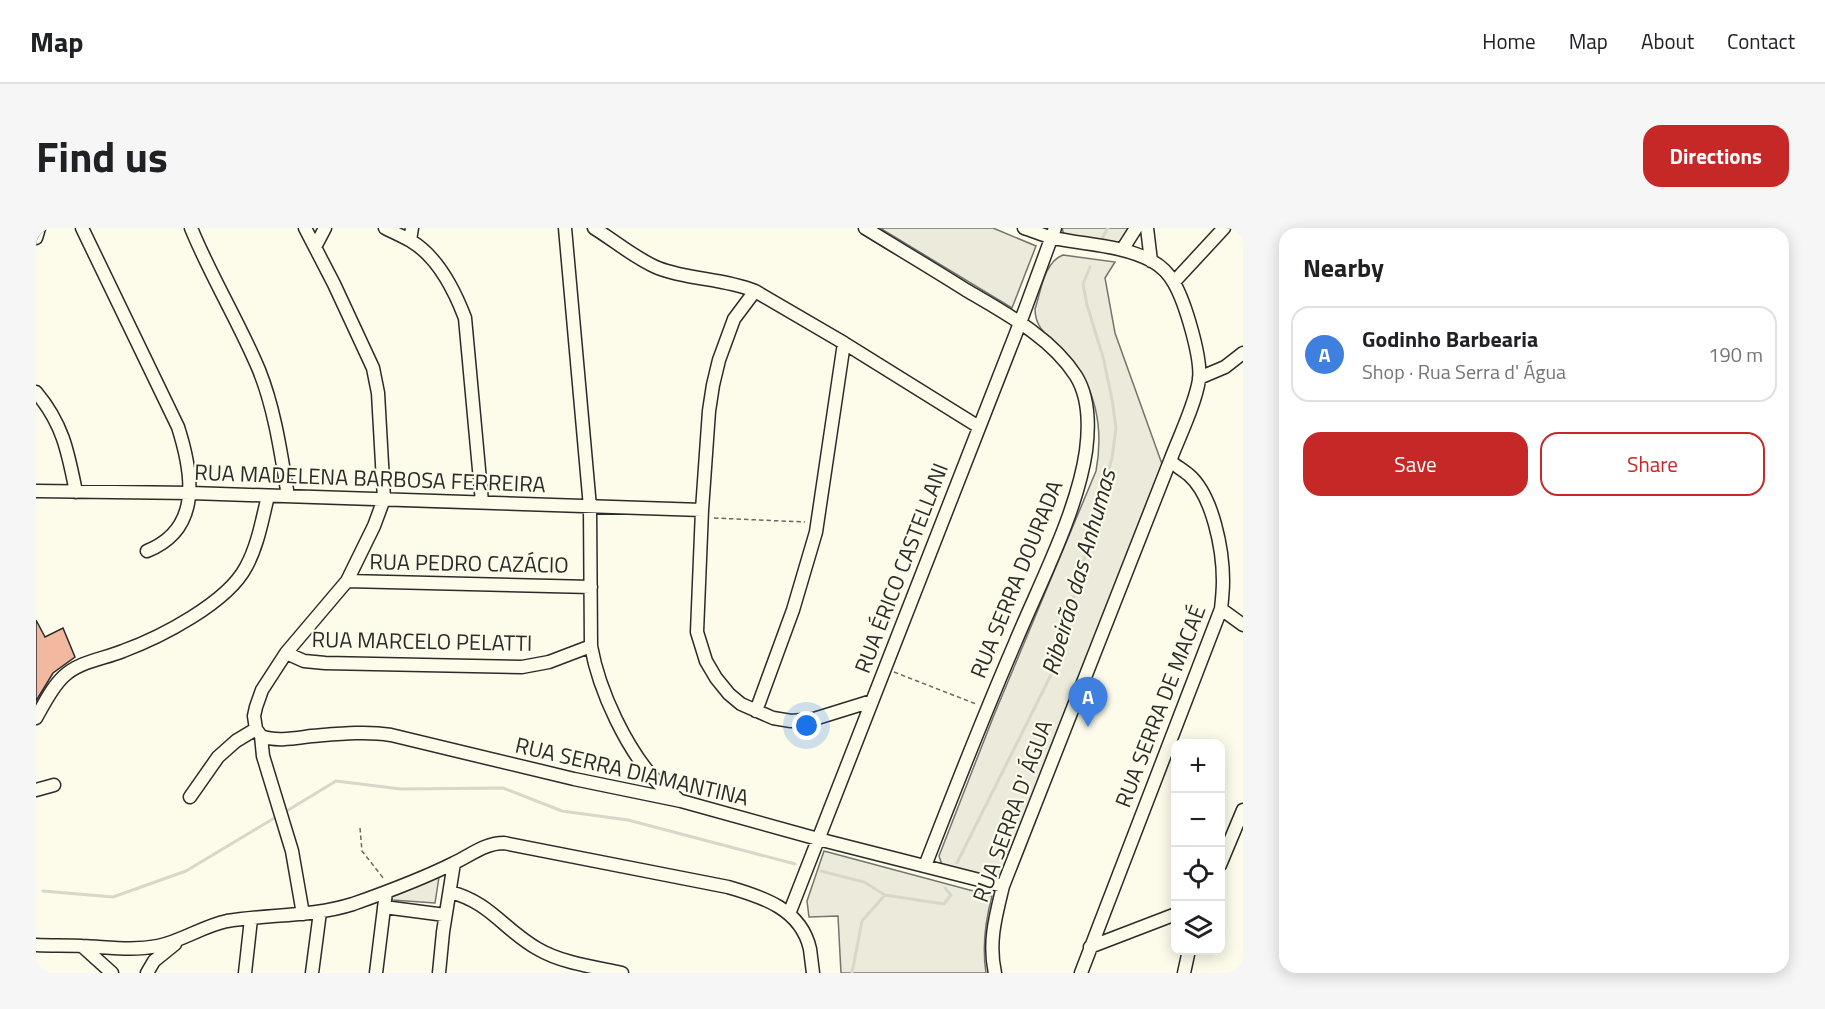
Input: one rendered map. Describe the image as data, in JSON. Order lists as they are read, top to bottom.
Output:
{
  "streets": {
    "street": [
      "RUA MADELENA BARBOSA FERREIRA",
      "RUA PEDRO CAZÁCIO",
      "RUA ÉRICO CASTELLANI",
      "RUA SERRA DOURADA",
      "RUA MARCELO PELATTI",
      "RUA SERRA DE MACAÉ",
      "RUA SERRA DIAMANTINA",
      "RUA SERRA D' ÁGUA"
    ]
  },
  "crossings": [
    ["RUA ÉRICO CASTELLANI", "RUA SERRA DOURADA"],
    ["RUA ÉRICO CASTELLANI", "RUA SERRA DIAMANTINA"],
    ["RUA SERRA DOURADA", "RUA SERRA DIAMANTINA"],
    ["RUA SERRA DE MACAÉ", "RUA SERRA D' ÁGUA"],
    ["RUA SERRA DIAMANTINA", "RUA SERRA D' ÁGUA"]
  ],
  "water": ["Ribeirão das Anhumas"],
  "page": {
    "header": "Map",
    "nav": [
      "Home",
      "Map",
      "About",
      "Contact"
    ],
    "title": "Find us",
    "buttons": [
      "Directions",
      ["Save", "Share"]
    ],
    "heading": "Nearby",
    "list": [
      {
        "mark": "A",
        "name": "Godinho Barbearia",
        "note": "Shop · Rua Serra d' Água",
        "value": "190 m"
      }
    ],
    "pins": "A",
    "map_buttons": ["+", "−"]
  }
}
